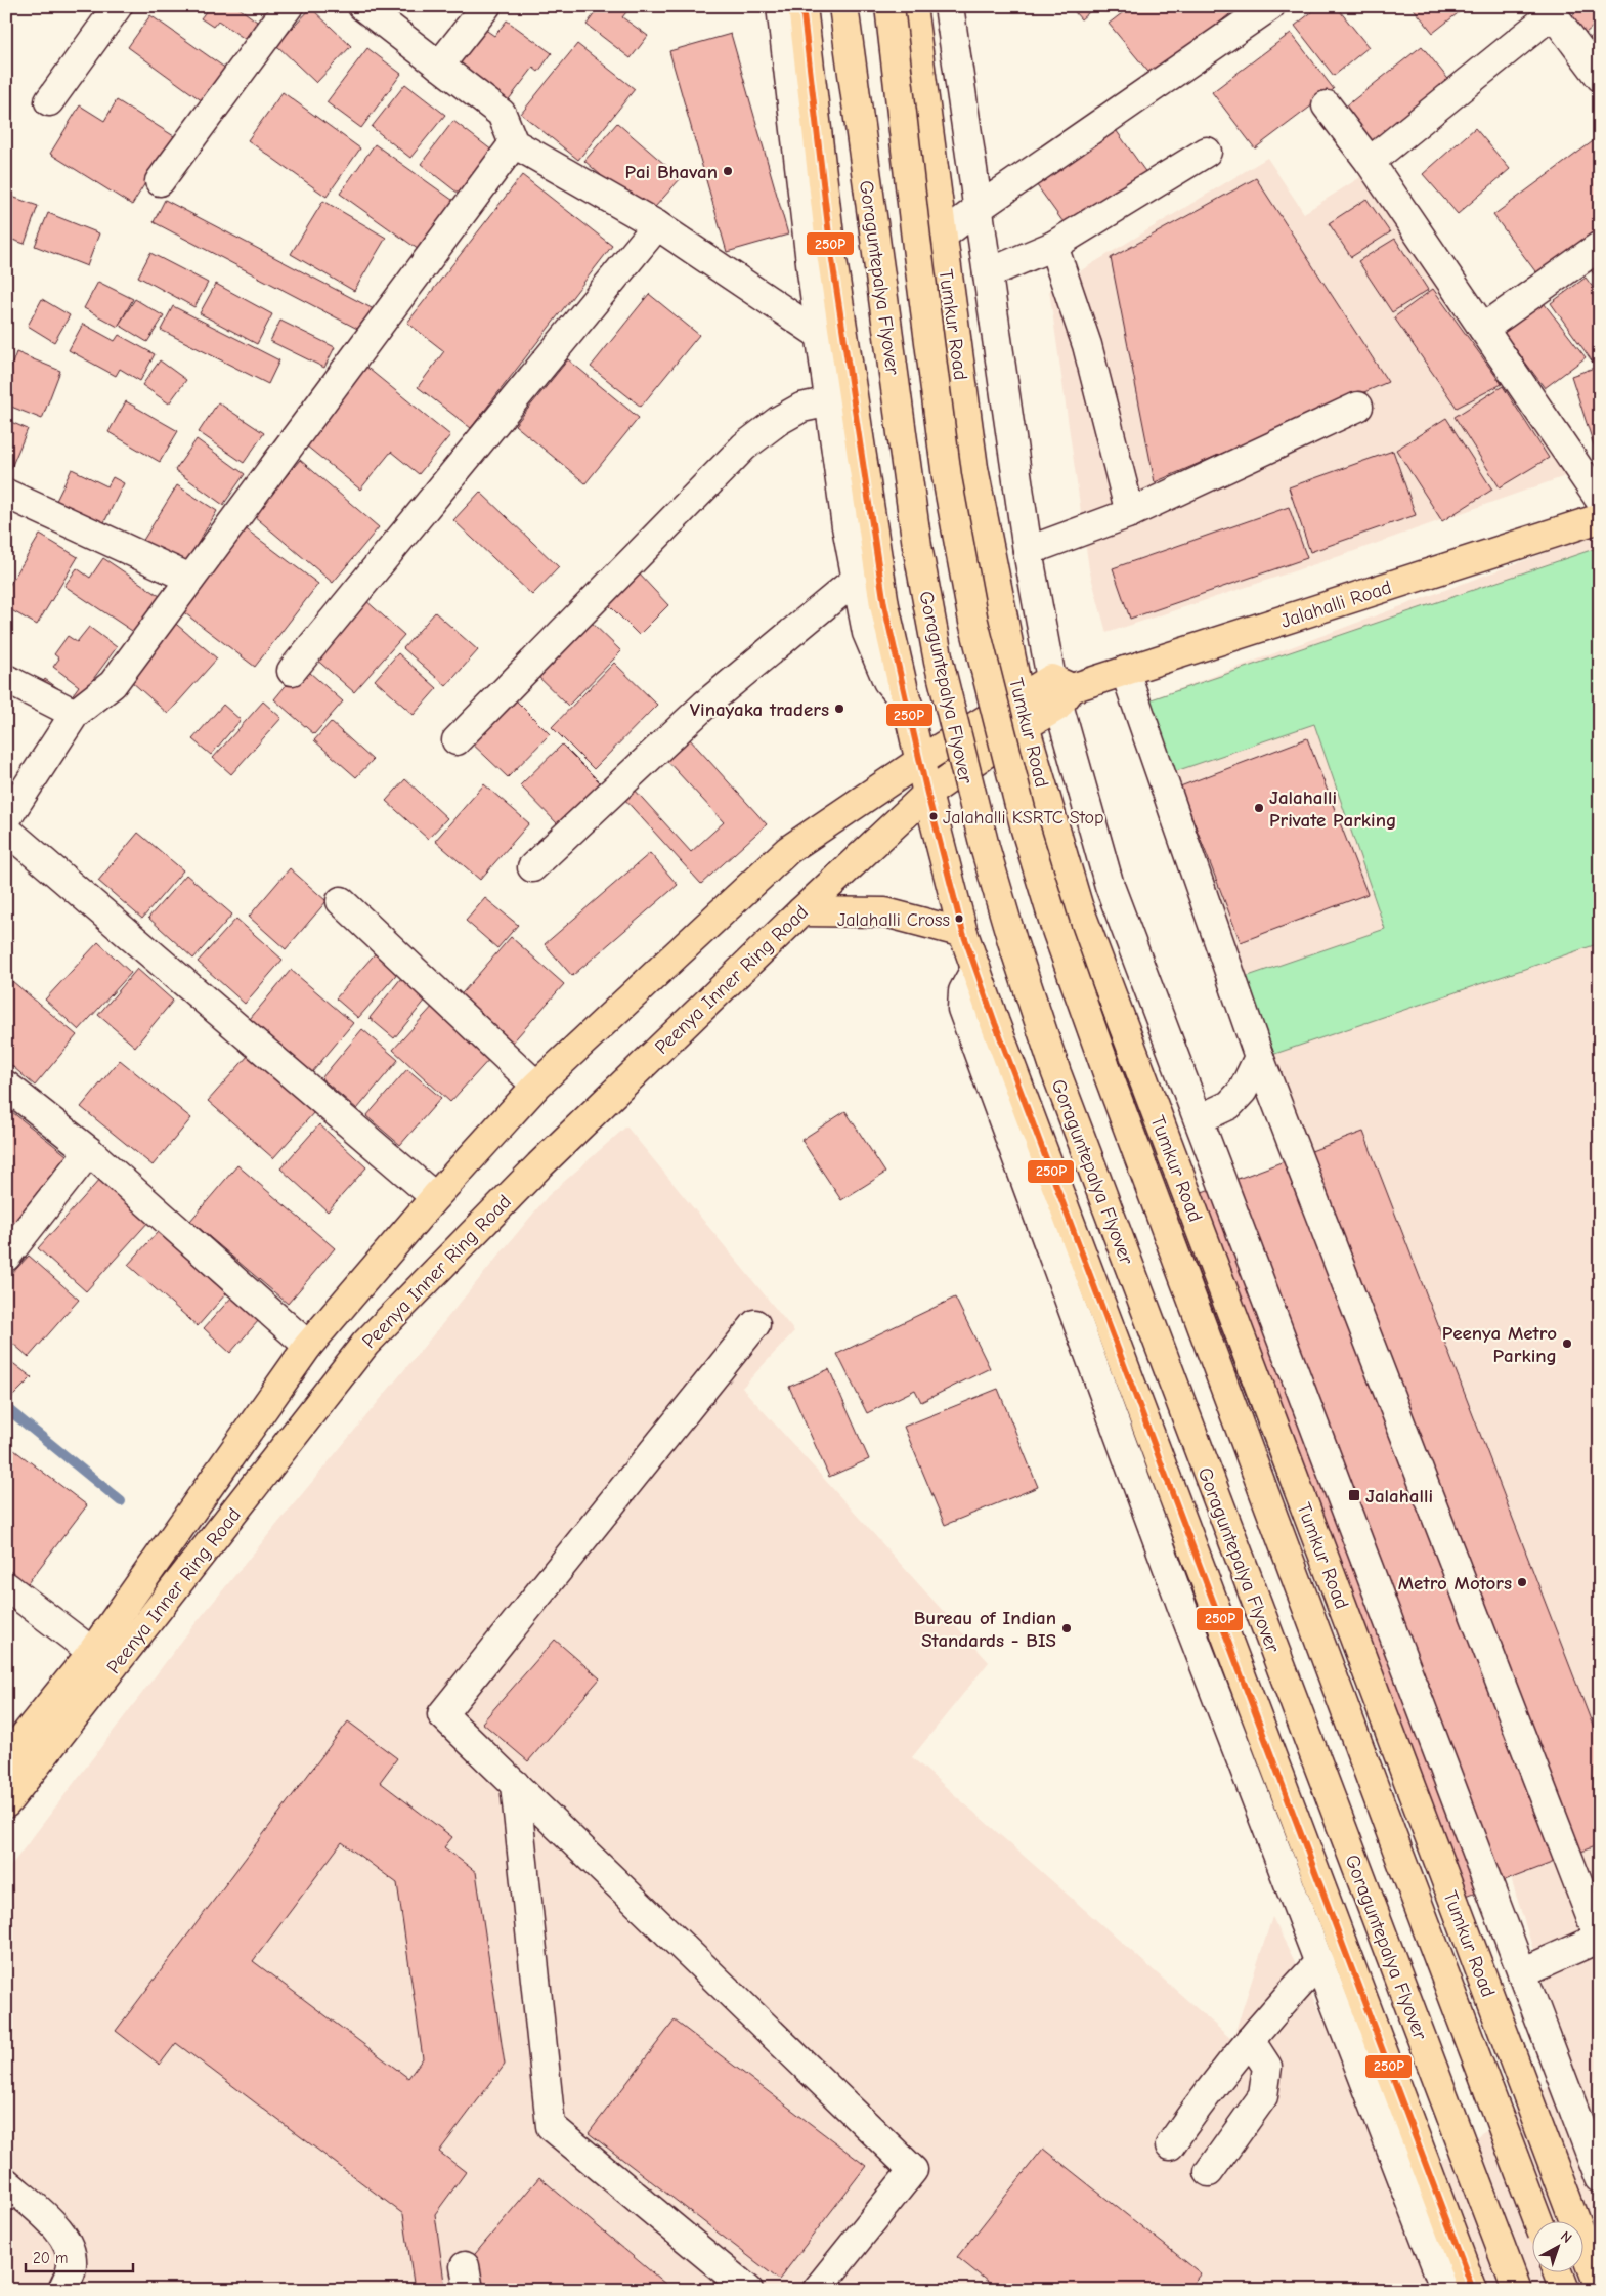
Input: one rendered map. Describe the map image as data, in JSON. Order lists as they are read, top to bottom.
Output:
{
  "streets": {
    "main road": [
      "Goraguntepalya Flyover",
      "Tumkur Road",
      "Jalahalli Road",
      "Peenya Inner Ring Road"
    ]
  },
  "crossings": [
    ["Tumkur Road", "Peenya Inner Ring Road"],
    ["Jalahalli Road", "Peenya Inner Ring Road"]
  ],
  "places": {
    "other": [
      "Pai Bhavan",
      "Vinayaka traders",
      "Jalahalli Private Parking",
      "Jalahalli KSRTC Stop",
      "Jalahalli Cross",
      "Peenya Metro Parking",
      "Metro Motors",
      "Bureau of Indian Standards - BIS"
    ],
    "transit": ["Jalahalli"]
  },
  "lines": ["transit line 250P"],
  "scale_bar": "20 m",
  "north": "top right"
}
